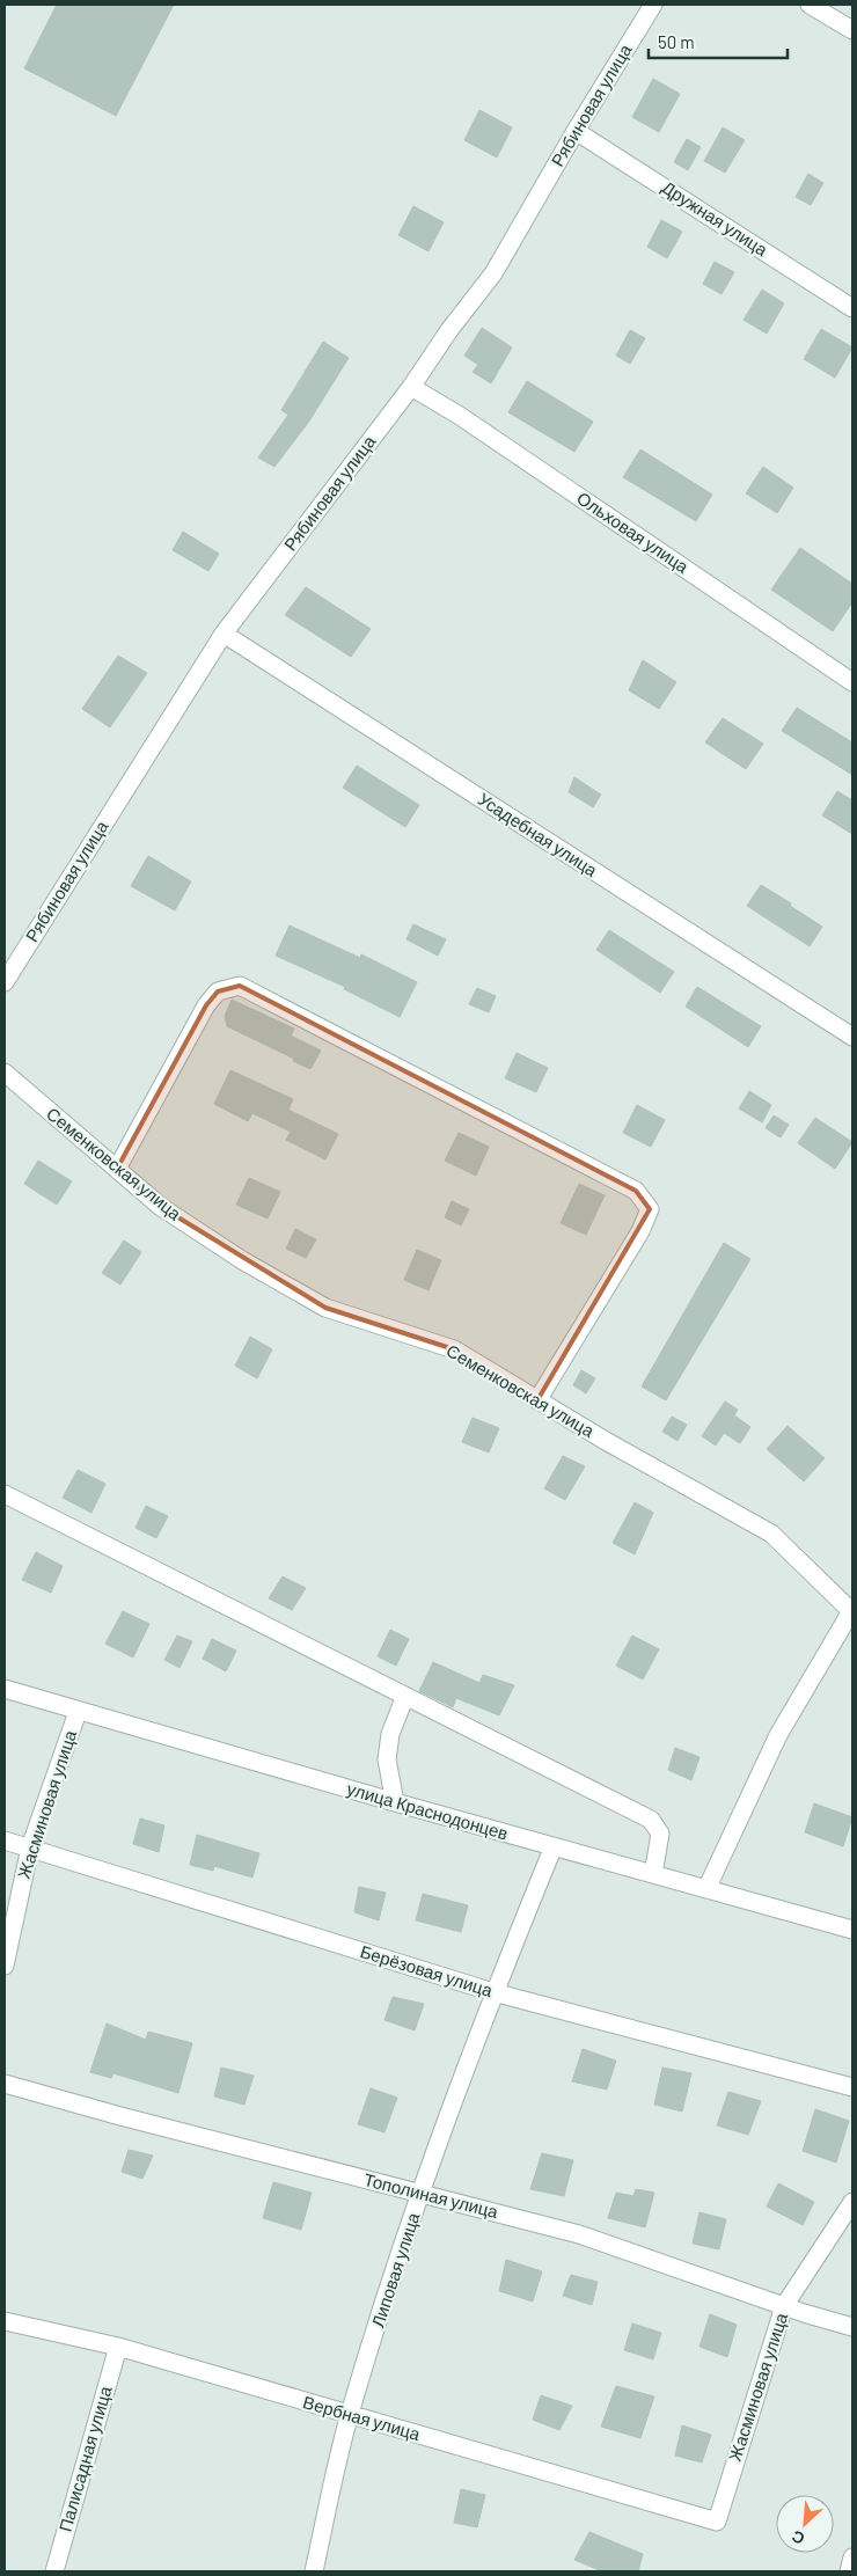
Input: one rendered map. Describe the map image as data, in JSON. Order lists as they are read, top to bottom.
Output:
{
  "streets": {
    "street": [
      "Рябиновая улица",
      "Дружная улица",
      "Ольховая улица",
      "Усадебная улица",
      "Семенковская улица",
      "Жасминовая улица",
      "улица Краснодонцев",
      "Берёзовая улица",
      "Тополиная улица",
      "Липовая улица",
      "Вербная улица",
      "Палисадная улица"
    ]
  },
  "crossings": [
    ["Рябиновая улица", "Дружная улица"],
    ["Рябиновая улица", "Ольховая улица"],
    ["Рябиновая улица", "Усадебная улица"],
    ["Жасминовая улица", "улица Краснодонцев"],
    ["Жасминовая улица", "Берёзовая улица"],
    ["Жасминовая улица", "Тополиная улица"],
    ["Жасминовая улица", "Вербная улица"],
    ["улица Краснодонцев", "Липовая улица"],
    ["Берёзовая улица", "Липовая улица"],
    ["Тополиная улица", "Липовая улица"],
    ["Липовая улица", "Вербная улица"],
    ["Вербная улица", "Палисадная улица"]
  ],
  "scale_bar": "50 m",
  "north": "bottom left"
}
